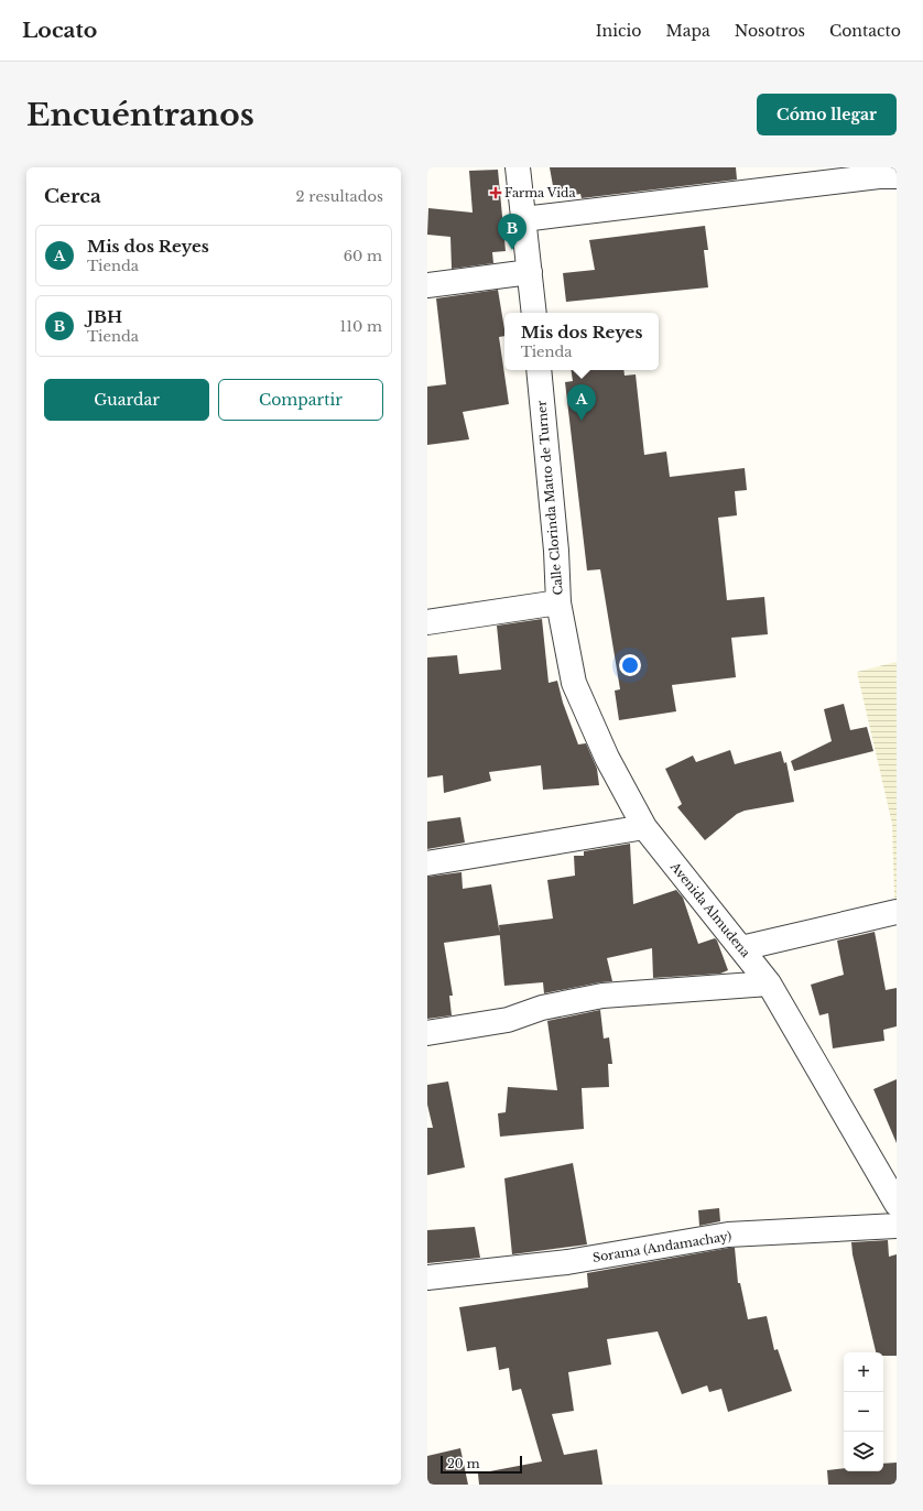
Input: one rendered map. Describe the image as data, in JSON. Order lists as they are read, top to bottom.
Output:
{
  "streets": {
    "street": ["Calle Clorinda Matto de Turner", "Avenida Almudena", "Sorama (Andamachay)"]
  },
  "crossings": [
    ["Calle Clorinda Matto de Turner", "Avenida Almudena"]
  ],
  "places": {
    "health": ["Farma Vida"]
  },
  "scale_bar": "20 m",
  "page": {
    "header": "Locato",
    "nav": [
      "Inicio",
      "Mapa",
      "Nosotros",
      "Contacto"
    ],
    "buttons": [
      "Cómo llegar",
      ["Guardar", "Compartir"]
    ],
    "title": "Encuéntranos",
    "heading": ["Cerca", "2 resultados"],
    "pins": ["B", "A"],
    "list": [
      {
        "mark": "A",
        "name": "Mis dos Reyes",
        "note": "Tienda",
        "value": "60 m"
      },
      {
        "mark": "B",
        "name": "JBH",
        "note": "Tienda",
        "value": "110 m"
      }
    ],
    "popup": ["Mis dos Reyes", "Tienda"],
    "map_buttons": ["+", "−"],
    "scale": "20 m"
  }
}
